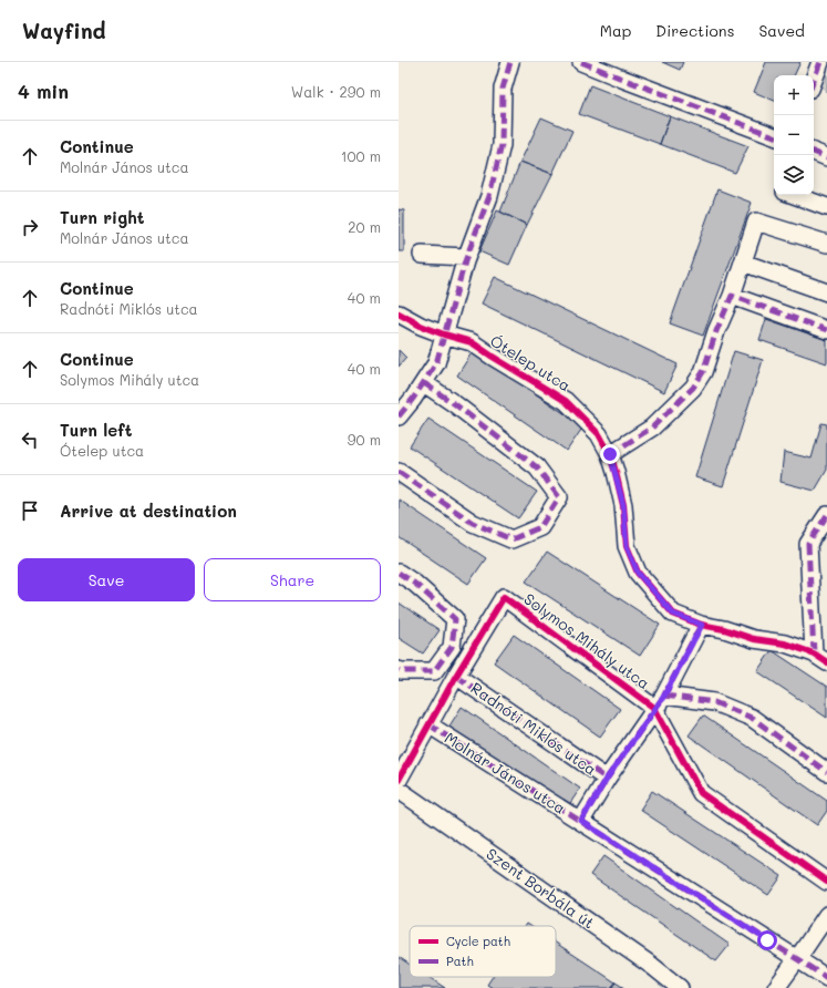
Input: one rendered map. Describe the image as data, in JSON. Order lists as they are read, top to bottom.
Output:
{
  "streets": {
    "street": [
      "Ótelep utca",
      "Solymos Mihály utca",
      "Radnóti Miklós utca",
      "Molnár János utca",
      "Szent Borbála út"
    ]
  },
  "crossings": [
    ["Ótelep utca", "Solymos Mihály utca"],
    ["Solymos Mihály utca", "Radnóti Miklós utca"],
    ["Radnóti Miklós utca", "Molnár János utca"]
  ],
  "legend": ["Cycle path", "Path"],
  "page": {
    "header": "Wayfind",
    "nav": ["Map", "Directions", "Saved"],
    "heading": ["4 min", "Walk · 290 m"],
    "map_buttons": ["+", "−"],
    "list": [
      ["Continue", "Molnár János utca", "100 m"],
      ["Turn right", "Molnár János utca", "20 m"],
      ["Continue", "Radnóti Miklós utca", "40 m"],
      ["Continue", "Solymos Mihály utca", "40 m"],
      ["Turn left", "Ótelep utca", "90 m"],
      "Arrive at destination"
    ],
    "buttons": ["Save", "Share"]
  }
}
